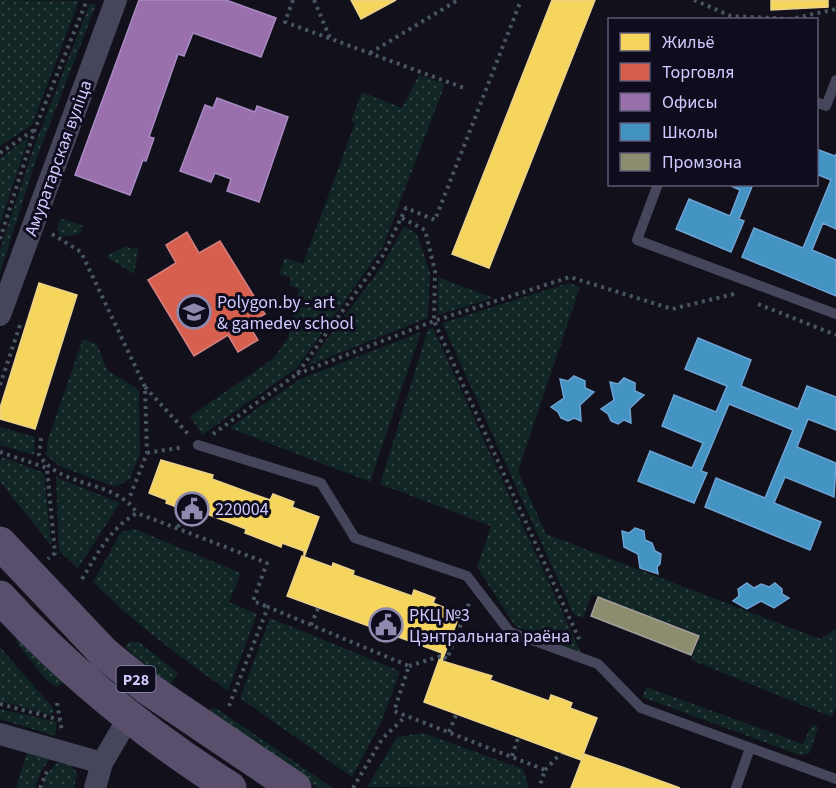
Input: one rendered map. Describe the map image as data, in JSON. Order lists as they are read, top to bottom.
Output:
{
  "streets": {
    "main road": ["Р28"],
    "street": ["Амуратарская вуліца"]
  },
  "places": {
    "school or university": ["Polygon.by - art & gamedev school"],
    "public building": ["220004", "РКЦ №3 Цэнтральнага раёна"]
  },
  "legend": [
    "Жильё",
    "Торговля",
    "Офисы",
    "Школы",
    "Промзона"
  ]
}
